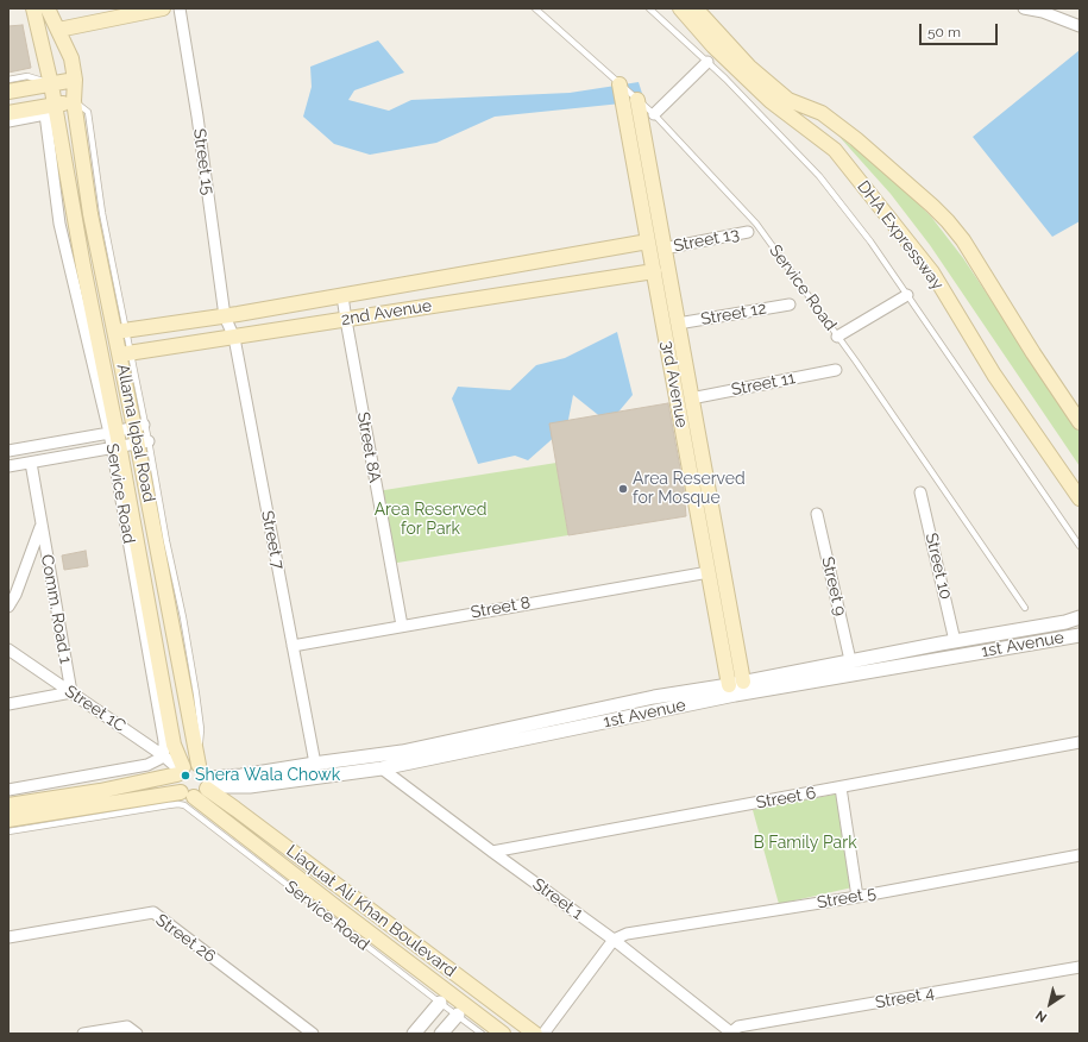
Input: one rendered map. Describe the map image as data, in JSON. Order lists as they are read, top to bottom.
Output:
{
  "streets": {
    "main road": [
      "DHA Expressway",
      "2nd Avenue",
      "3rd Avenue",
      "Allama Iqbal Road",
      "Liaquat Ali Khan Boulevard"
    ],
    "street": [
      "Street 15",
      "Street 13",
      "Service Road",
      "Street 12",
      "Street 11",
      "Street 8A",
      "Street 7",
      "Street 10",
      "Street 9",
      "Street 8",
      "Comm. Road 1",
      "1st Avenue",
      "Street 1C",
      "Street 6",
      "Street 5",
      "Street 1",
      "Street 26",
      "Street 4"
    ]
  },
  "crossings": [
    ["Street 15", "2nd Avenue"],
    ["Street 15", "Street 7"],
    ["Street 13", "3rd Avenue"],
    ["Service Road", "3rd Avenue"],
    ["Service Road", "Allama Iqbal Road"],
    ["Service Road", "1st Avenue"],
    ["Service Road", "Street 1C"],
    ["Service Road", "Liaquat Ali Khan Boulevard"],
    ["2nd Avenue", "3rd Avenue"],
    ["2nd Avenue", "Allama Iqbal Road"],
    ["2nd Avenue", "Street 8A"],
    ["2nd Avenue", "Street 7"],
    ["Street 12", "3rd Avenue"],
    ["3rd Avenue", "Street 11"],
    ["3rd Avenue", "Street 8"],
    ["Allama Iqbal Road", "1st Avenue"],
    ["Allama Iqbal Road", "Street 1C"],
    ["Allama Iqbal Road", "Liaquat Ali Khan Boulevard"],
    ["Street 8A", "Street 8"],
    ["Street 7", "Street 8"],
    ["Comm. Road 1", "Street 1C"],
    ["1st Avenue", "Street 1C"],
    ["1st Avenue", "Street 1"],
    ["1st Avenue", "Liaquat Ali Khan Boulevard"],
    ["Street 1C", "Liaquat Ali Khan Boulevard"],
    ["Street 6", "Street 1"],
    ["Street 5", "Street 1"],
    ["Street 1", "Street 4"]
  ],
  "parks": ["Area Reserved for Park", "B Family Park"],
  "places": ["Area Reserved for Mosque", "Shera Wala Chowk"],
  "scale_bar": "50 m",
  "north": "bottom left"
}
